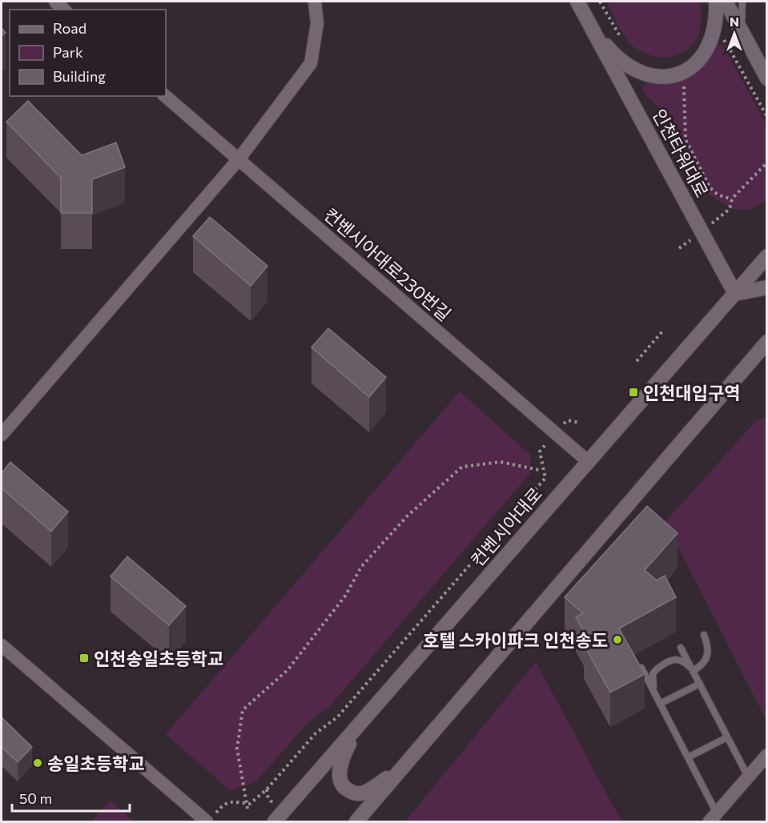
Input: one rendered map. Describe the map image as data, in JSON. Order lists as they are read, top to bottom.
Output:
{
  "streets": {
    "main road": ["인천타워대로", "컨벤시아대로"],
    "street": ["컨벤시아대로230번길"]
  },
  "crossings": [
    ["인천타워대로", "컨벤시아대로"],
    ["컨벤시아대로230번길", "컨벤시아대로"]
  ],
  "places": {
    "transit": ["인천대입구역", "인천송일초등학교"],
    "other": ["호텔 스카이파크 인천송도", "송일초등학교"]
  },
  "legend": ["Road", "Park", "Building"],
  "scale_bar": "50 m",
  "north": "top"
}
